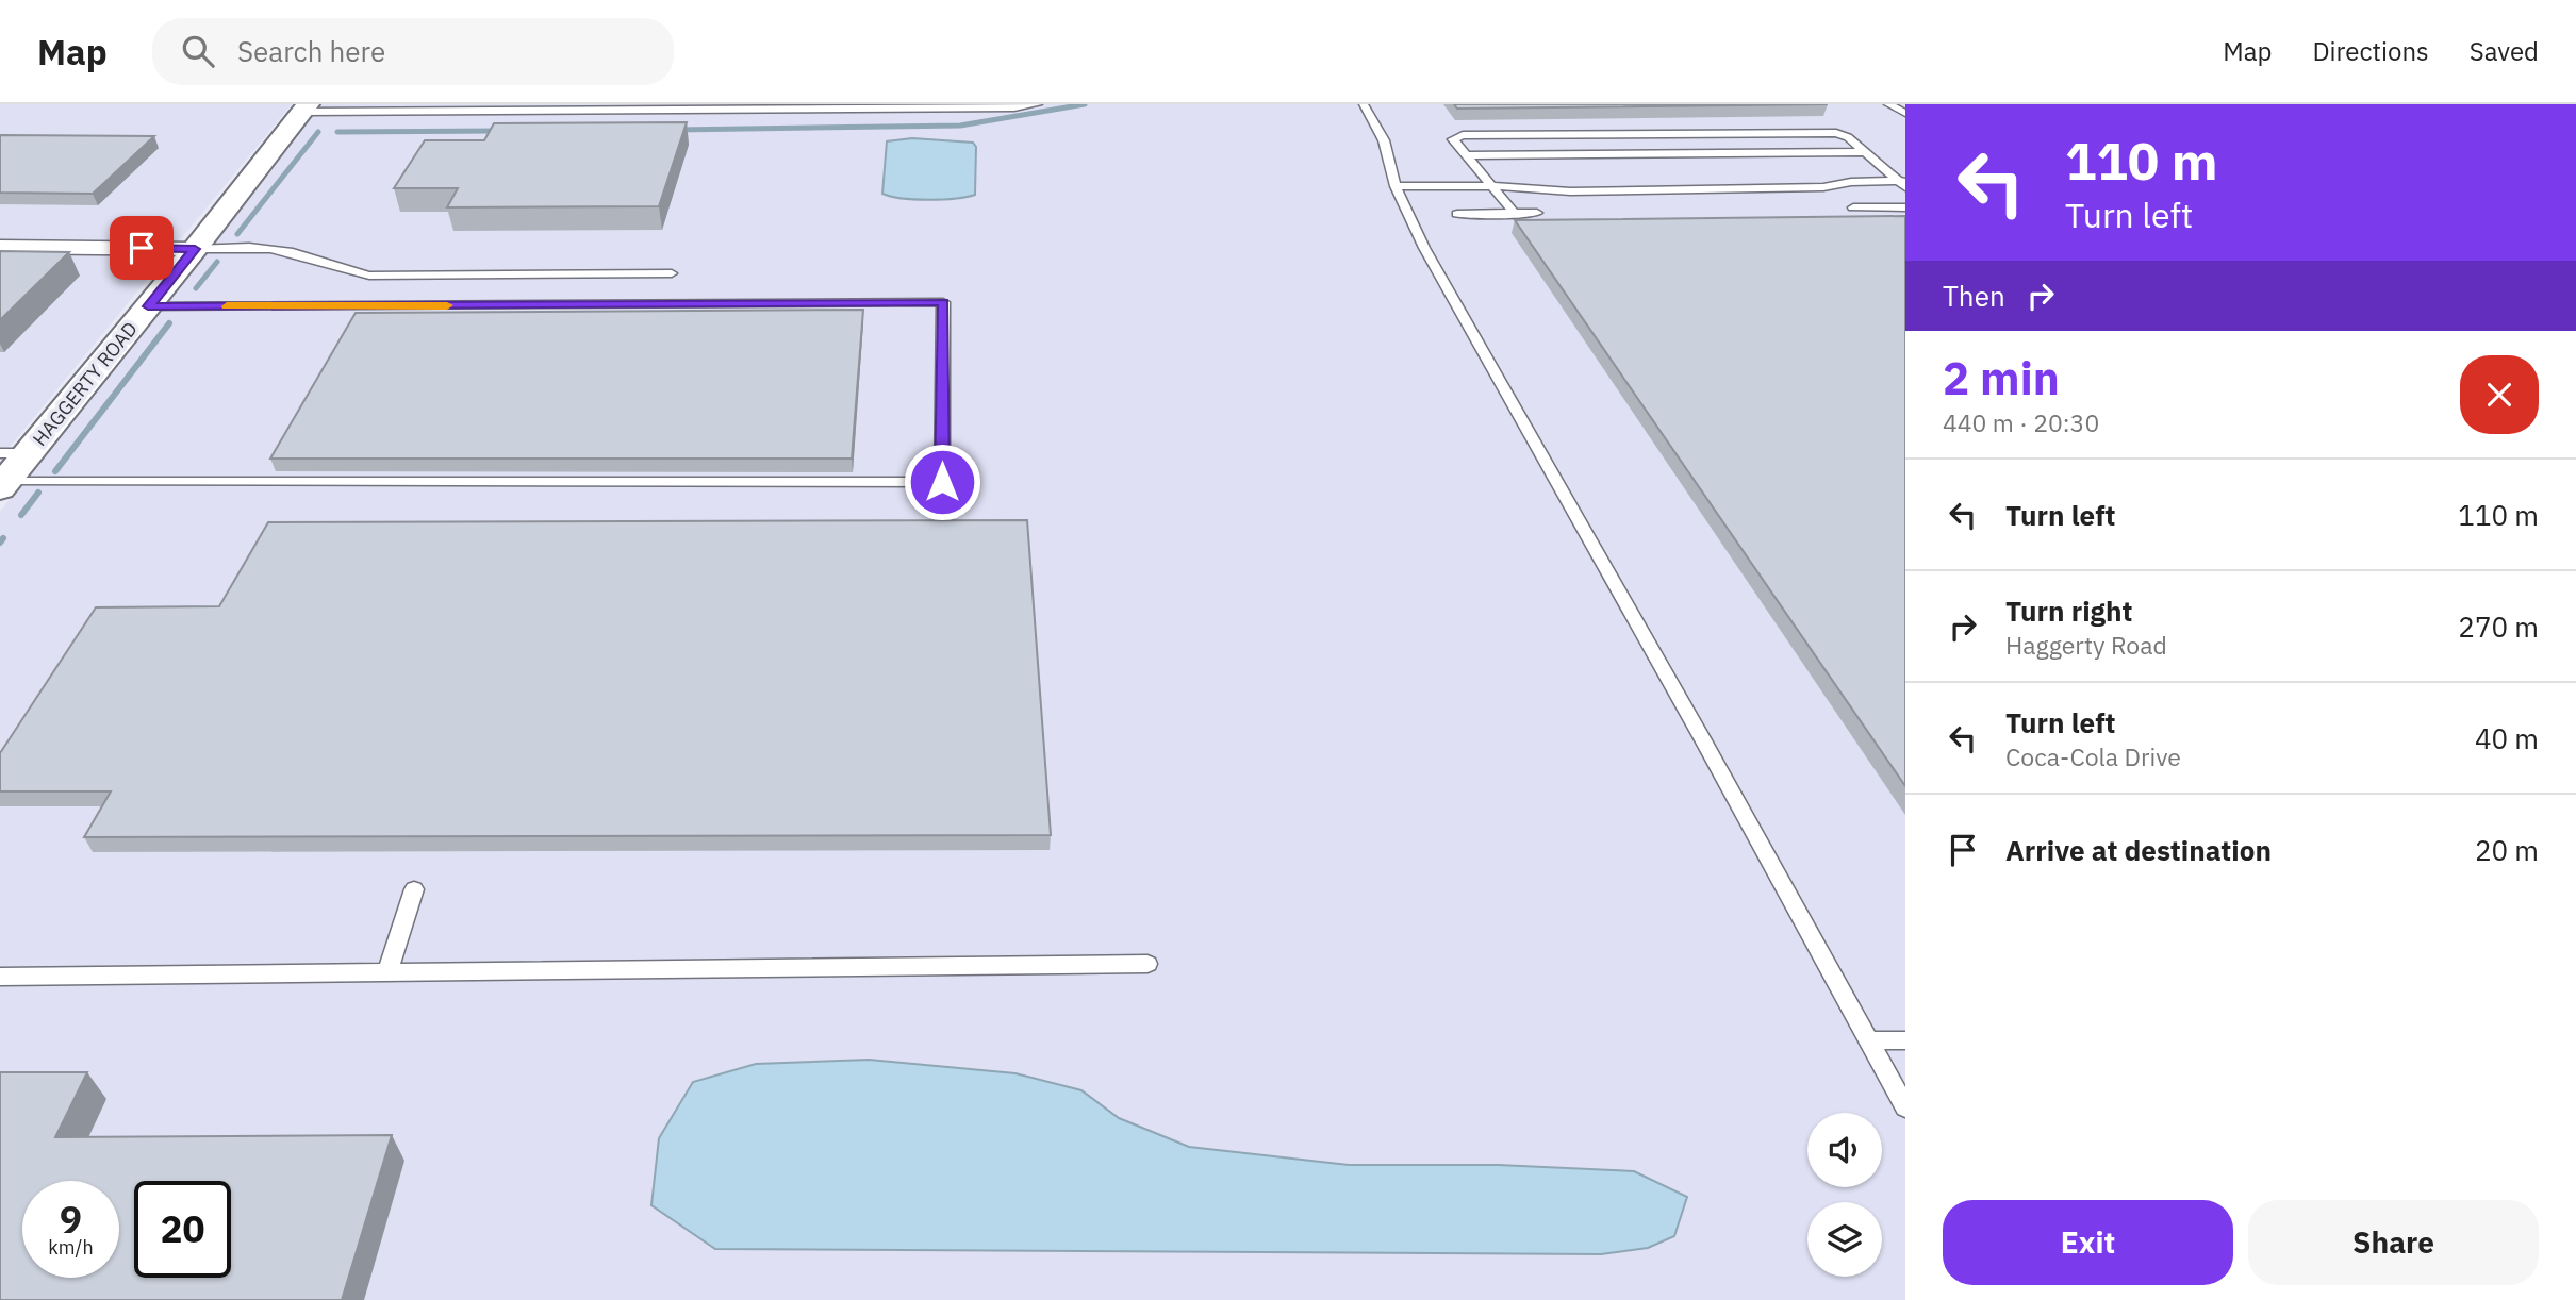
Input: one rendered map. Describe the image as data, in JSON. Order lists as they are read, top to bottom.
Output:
{
  "streets": {
    "main road": ["HAGGERTY ROAD"]
  },
  "page": {
    "header": "Map",
    "search": "Search here",
    "nav": ["Map", "Directions", "Saved"],
    "turn": ["110 m", "Turn left"],
    "then": "Then",
    "heading": ["2 min", "440 m · 20:30"],
    "list": [
      {
        "name": "Turn left",
        "value": "110 m"
      },
      {
        "name": "Turn right",
        "note": "Haggerty Road",
        "value": "270 m"
      },
      {
        "name": "Turn left",
        "note": "Coca-Cola Drive",
        "value": "40 m"
      },
      {
        "name": "Arrive at destination",
        "value": "20 m"
      }
    ],
    "speed": "9 km/h",
    "limit": "20",
    "buttons": ["Exit", "Share"]
  }
}
